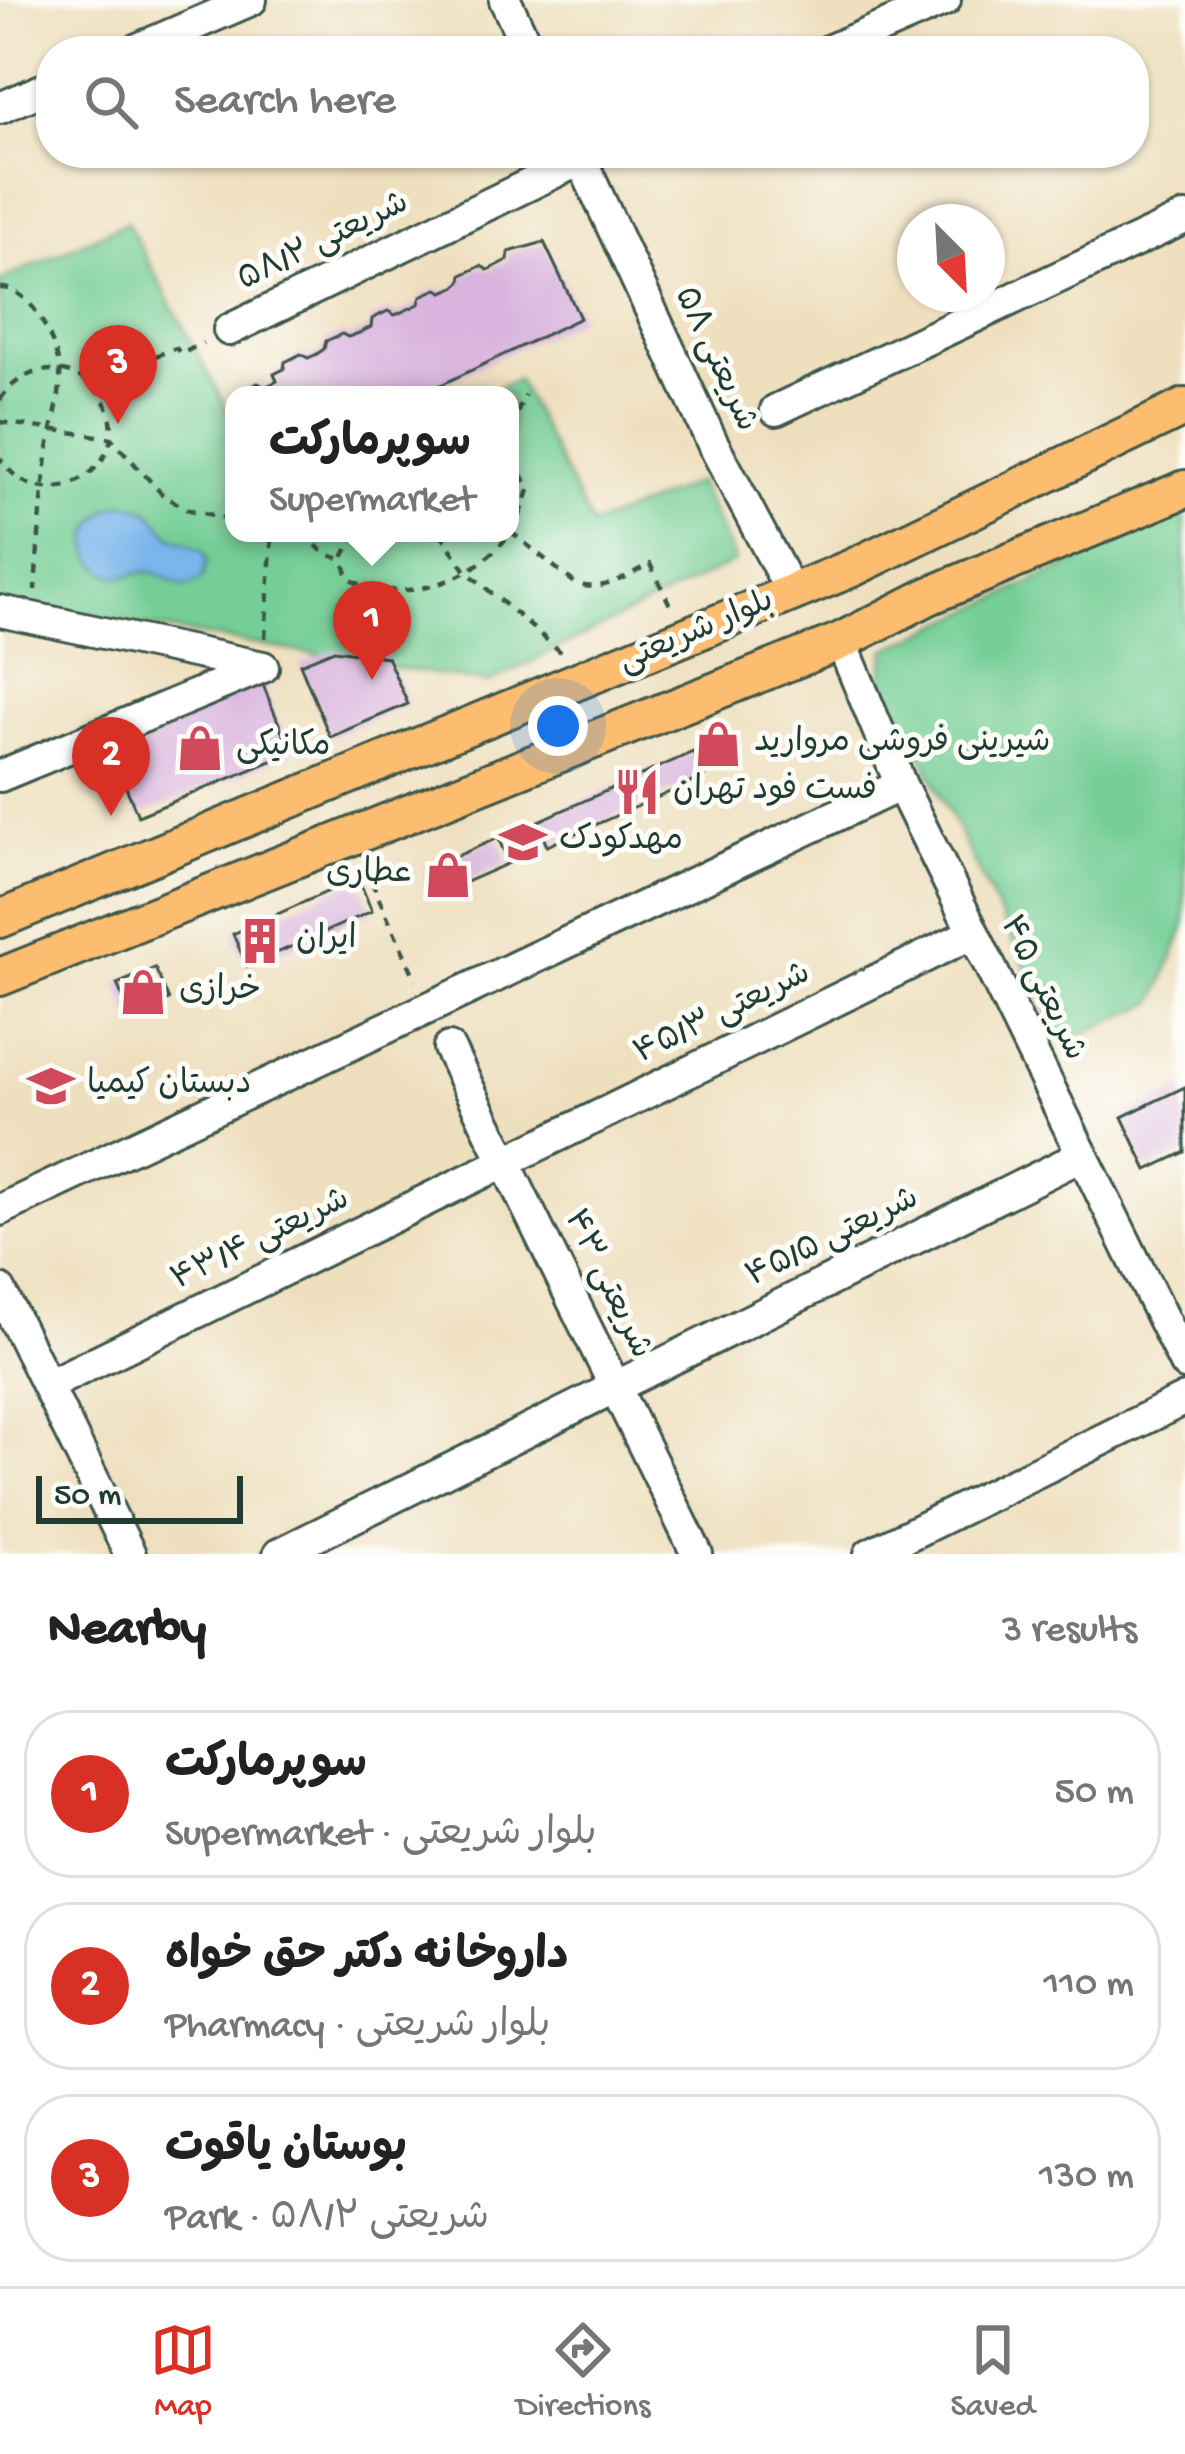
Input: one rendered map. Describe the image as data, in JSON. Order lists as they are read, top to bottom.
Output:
{
  "streets": {
    "main road": ["بلوار شریعتی"],
    "street": [
      "شریعتی ۵۸/۲",
      "شریعتی ۵۸",
      "شریعتی ۴۵",
      "شریعتی ۴۵/۳",
      "شریعتی ۴۵/۵",
      "شریعتی ۴۳/۴",
      "شریعتی ۴۳"
    ]
  },
  "crossings": [
    ["شریعتی ۵۸", "بلوار شریعتی"],
    ["بلوار شریعتی", "شریعتی ۴۵"],
    ["شریعتی ۴۵", "شریعتی ۴۵/۳"],
    ["شریعتی ۴۵", "شریعتی ۴۵/۵"],
    ["شریعتی ۴۵/۳", "شریعتی ۴۳/۴"],
    ["شریعتی ۴۵/۳", "شریعتی ۴۳"],
    ["شریعتی ۴۵/۵", "شریعتی ۴۳"],
    ["شریعتی ۴۳/۴", "شریعتی ۴۳"]
  ],
  "places": {
    "shop": [
      "شیرینی فروشی مروارید",
      "مکانیکی",
      "عطاری",
      "خرازی"
    ],
    "restaurant": ["فست فود تهران"],
    "school or university": ["مهدکودک", "دبستان کیمیا"],
    "building": ["ایران"]
  },
  "scale_bar": "50 m",
  "north": "bottom right",
  "page": {
    "search": "Search here",
    "pins": ["3", "1", "2"],
    "popup": ["سوپرمارکت", "Supermarket"],
    "scale": "50 m",
    "heading": ["Nearby", "3 results"],
    "list": [
      {
        "mark": "1",
        "name": "سوپرمارکت",
        "note": "Supermarket · بلوار شریعتی",
        "value": "50 m"
      },
      {
        "mark": "2",
        "name": "داروخانه دکتر حق خواه",
        "note": "Pharmacy · بلوار شریعتی",
        "value": "110 m"
      },
      {
        "mark": "3",
        "name": "بوستان یاقوت",
        "note": "Park · شریعتی ۵۸/۲",
        "value": "130 m"
      }
    ],
    "nav": ["Map", "Directions", "Saved"]
  }
}
